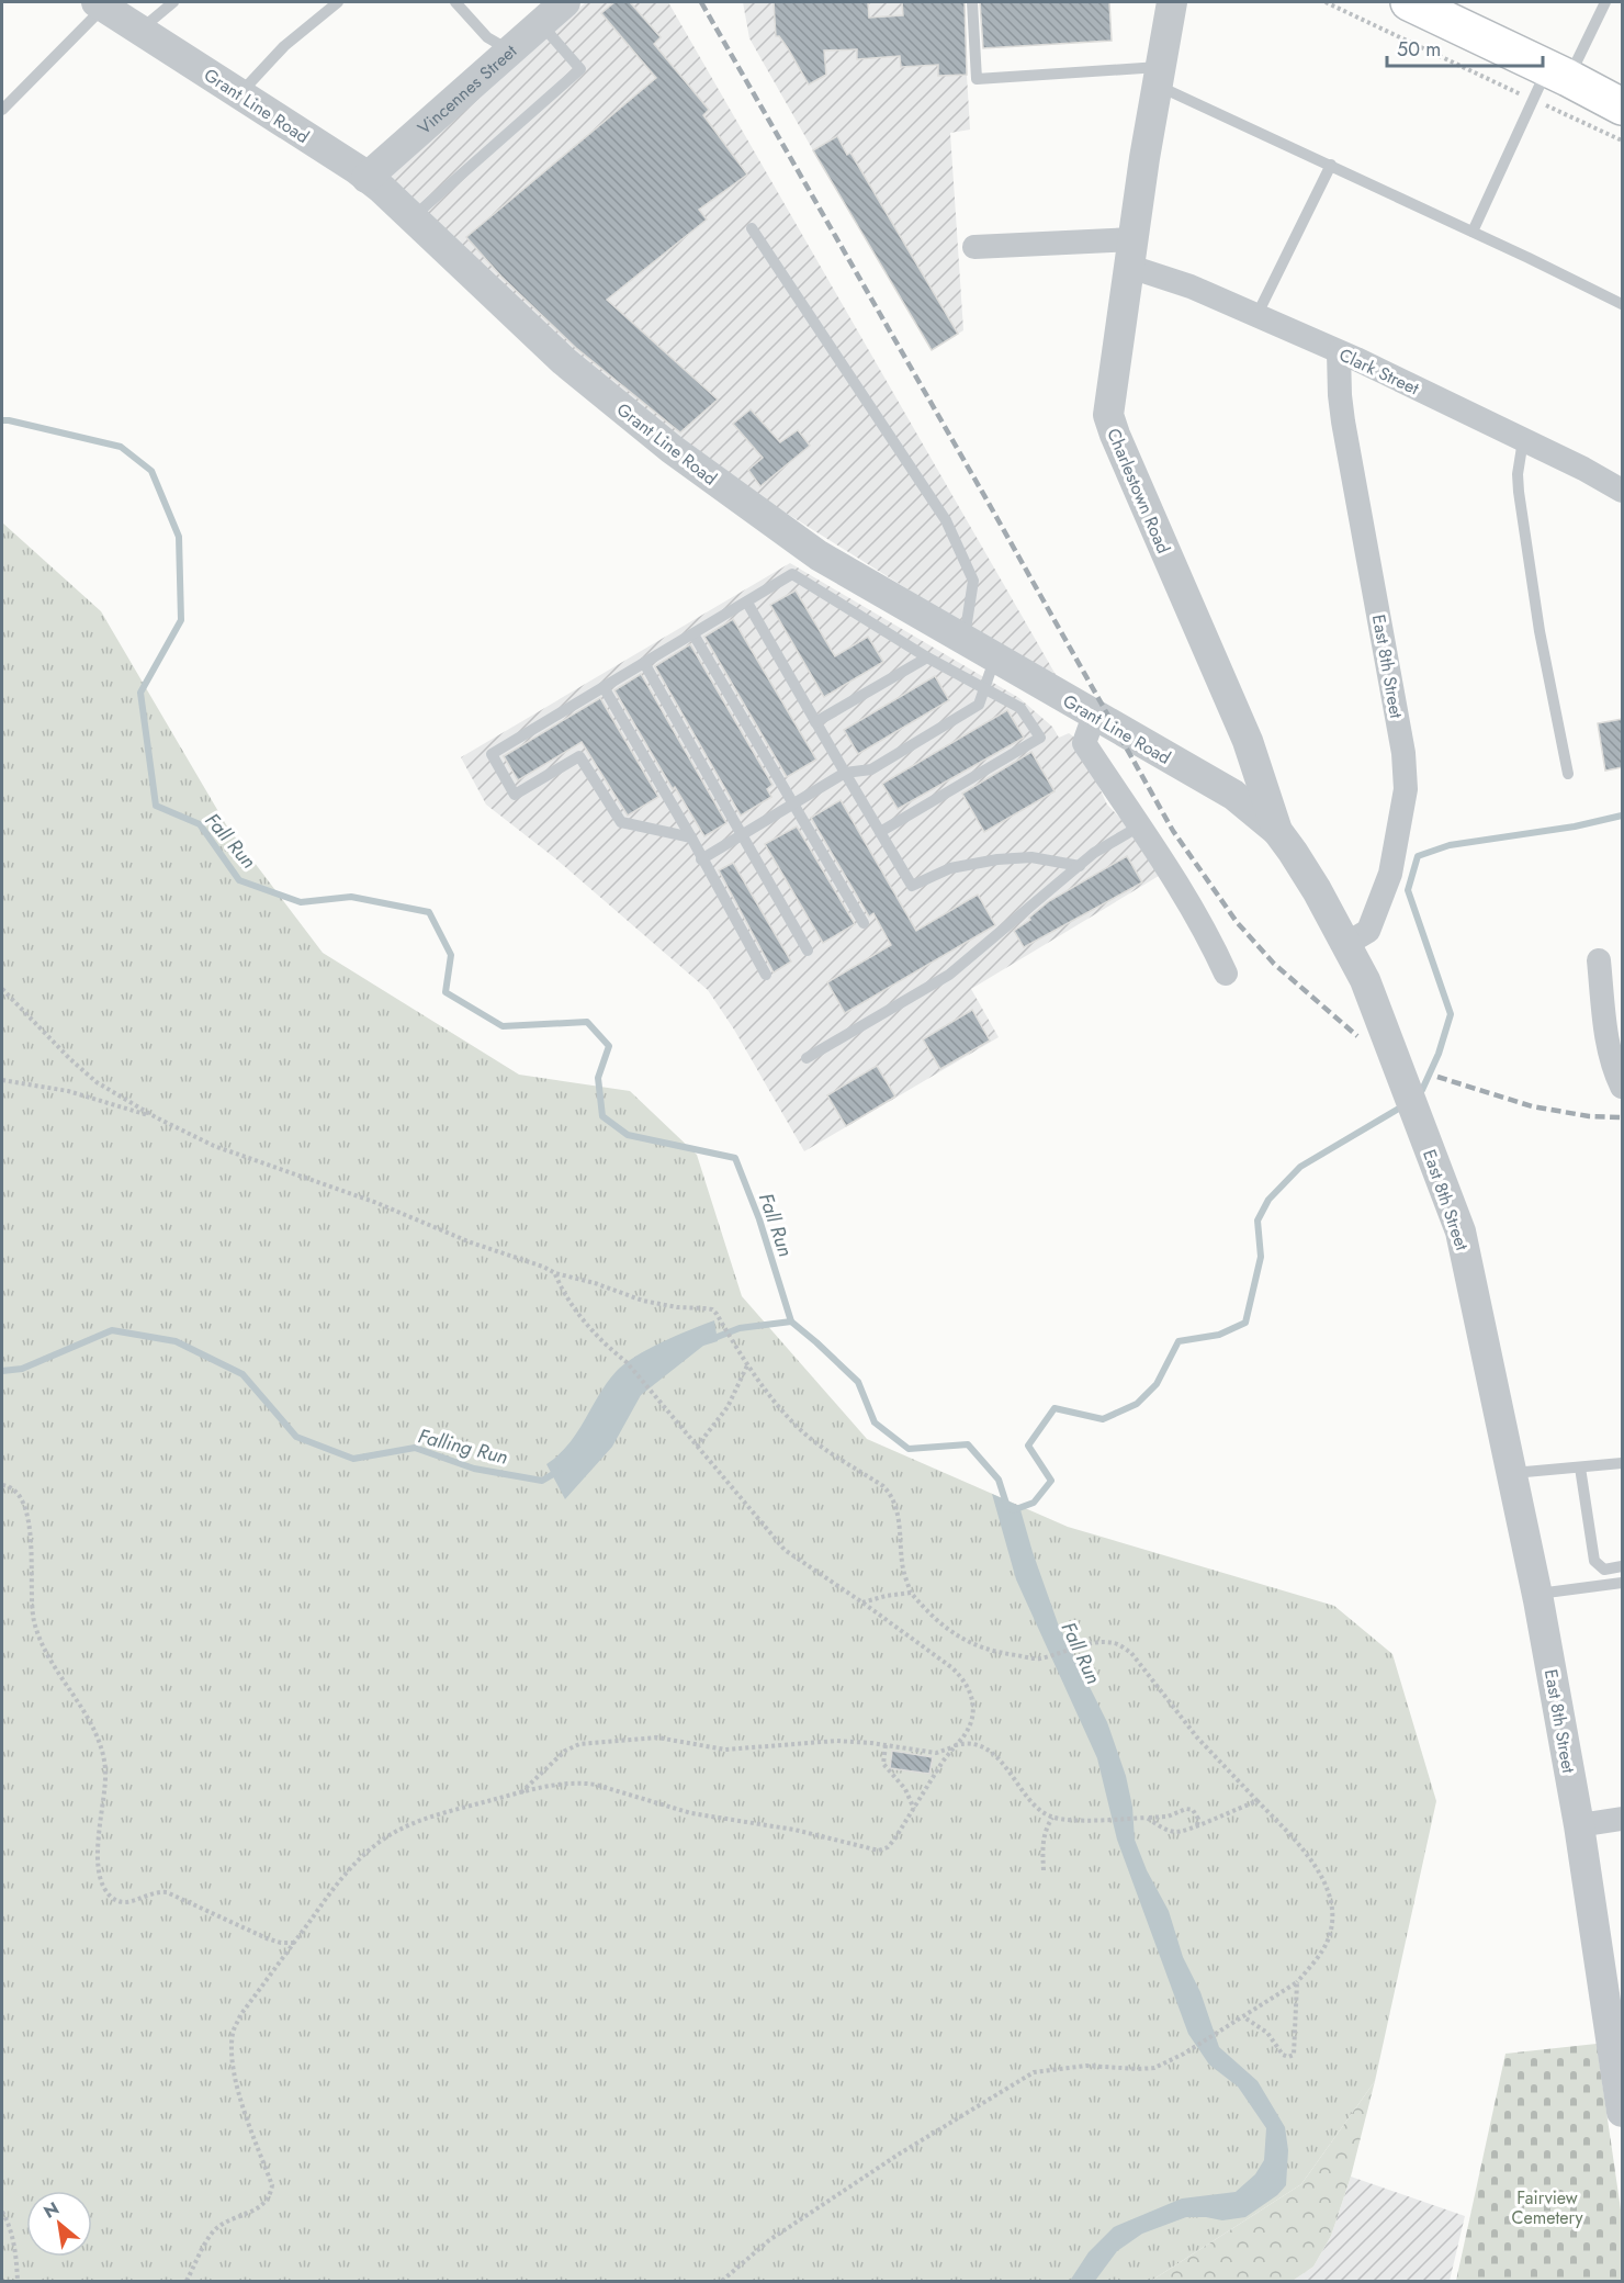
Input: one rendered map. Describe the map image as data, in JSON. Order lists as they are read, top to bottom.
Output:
{
  "streets": {
    "street": [
      "Vincennes Street",
      "Grant Line Road",
      "Clark Street",
      "Charlestown Road",
      "East 8th Street"
    ]
  },
  "crossings": [
    ["Vincennes Street", "Grant Line Road"],
    ["Grant Line Road", "Charlestown Road"],
    ["Clark Street", "Charlestown Road"],
    ["Clark Street", "East 8th Street"],
    ["Charlestown Road", "East 8th Street"]
  ],
  "water": ["Fall Run", "Falling Run"],
  "parks": ["Fairview Cemetery"],
  "scale_bar": "50 m",
  "north": "top left"
}
